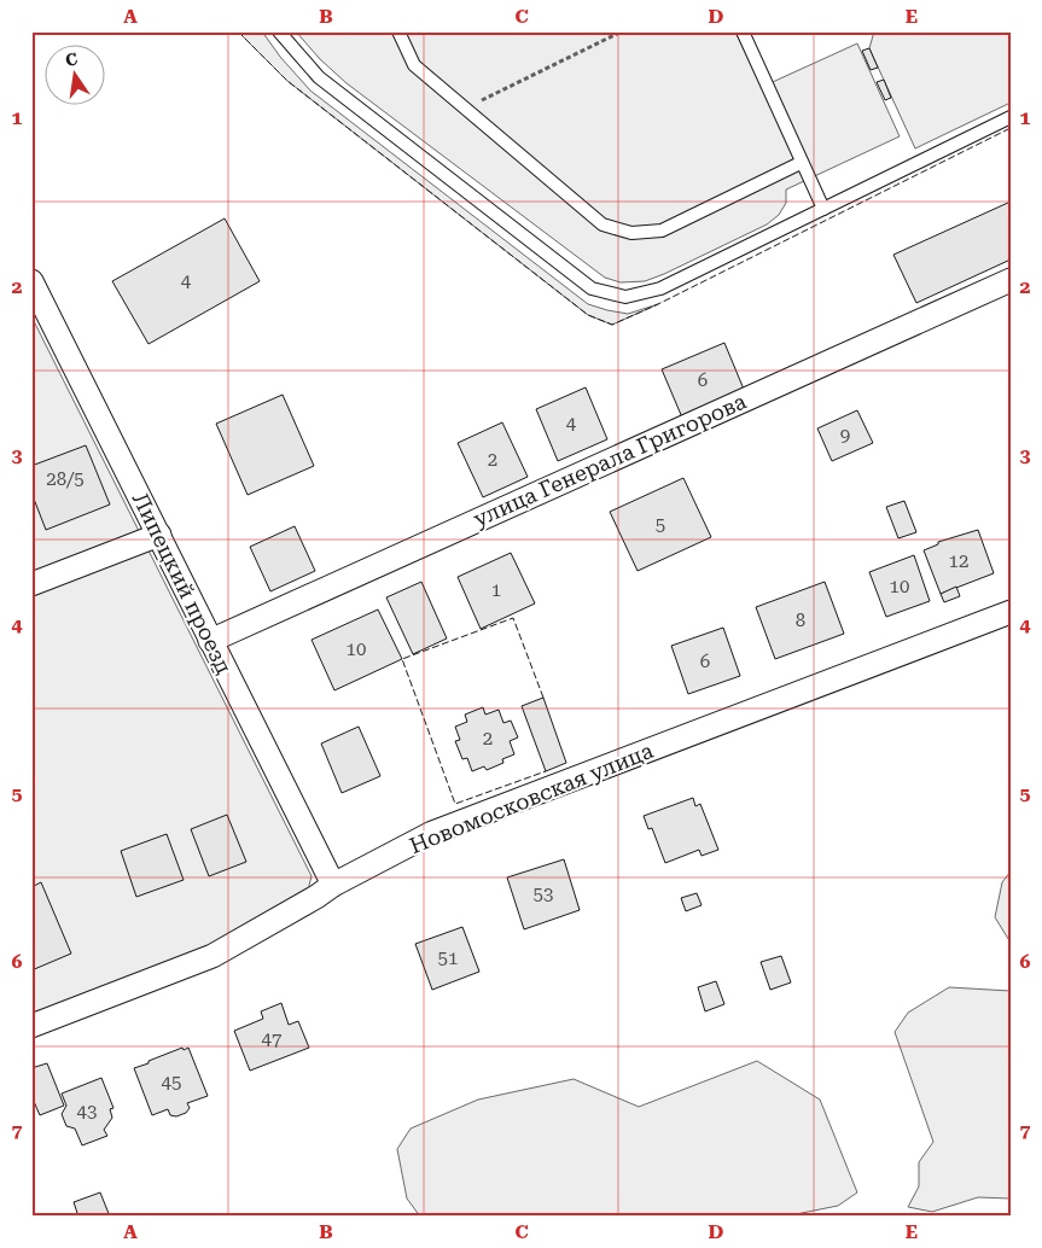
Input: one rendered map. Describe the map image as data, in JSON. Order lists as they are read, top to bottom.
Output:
{
  "streets": {
    "street": ["улица Генерала Григорова", "Липецкий проезд", "Новомосковская улица"]
  },
  "crossings": [
    ["улица Генерала Григорова", "Липецкий проезд"],
    ["Липецкий проезд", "Новомосковская улица"]
  ],
  "house_numbers": [
    "4",
    "6",
    "4",
    "9",
    "2",
    "28/5",
    "5",
    "12",
    "10",
    "1",
    "8",
    "10",
    "6",
    "2",
    "53",
    "51",
    "47",
    "45",
    "43"
  ],
  "north": "top",
  "grid": {
    "columns": [
      "A",
      "B",
      "C",
      "D",
      "E"
    ],
    "rows": [
      "1",
      "2",
      "3",
      "4",
      "5",
      "6",
      "7"
    ]
  }
}
